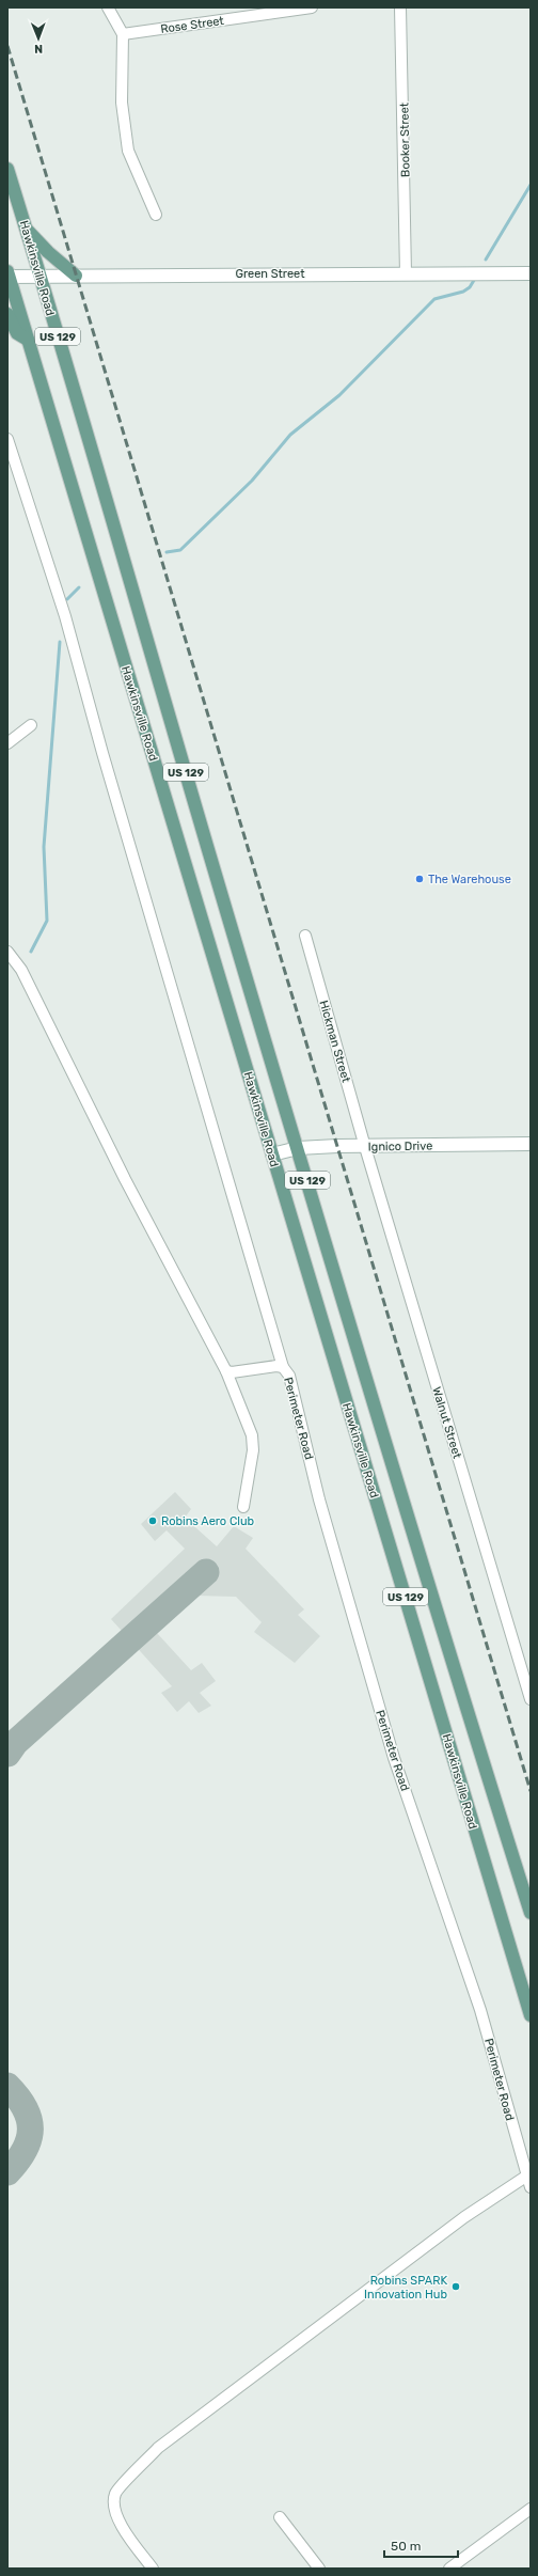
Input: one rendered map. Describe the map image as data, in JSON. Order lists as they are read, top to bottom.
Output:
{
  "streets": {
    "main road": ["Hawkinsville Road", "US 129"],
    "street": [
      "Rose Street",
      "Booker Street",
      "Green Street",
      "Hickman Street",
      "Ignico Drive",
      "Perimeter Road",
      "Walnut Street"
    ]
  },
  "crossings": [
    ["Booker Street", "Green Street"],
    ["Hawkinsville Road", "Green Street"],
    ["Hawkinsville Road", "Ignico Drive"],
    ["Hickman Street", "Ignico Drive"],
    ["Hickman Street", "Walnut Street"],
    ["Ignico Drive", "Walnut Street"]
  ],
  "places": ["The Warehouse", "Robins Aero Club", "Robins SPARK Innovation Hub"],
  "scale_bar": "50 m",
  "north": "bottom"
}
